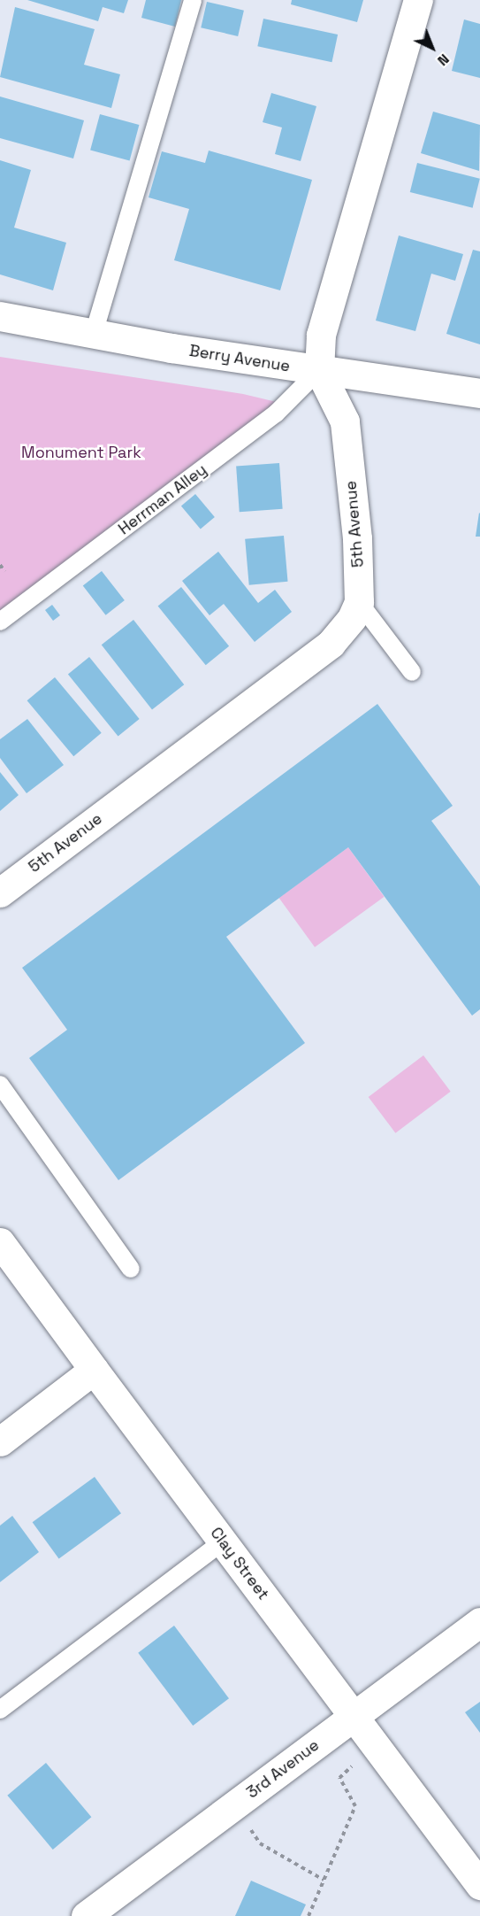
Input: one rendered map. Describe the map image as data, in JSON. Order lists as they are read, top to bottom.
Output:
{
  "streets": {
    "street": [
      "Berry Avenue",
      "5th Avenue",
      "Clay Street",
      "3rd Avenue"
    ],
    "lane": ["Herrman Alley"]
  },
  "crossings": [
    ["Berry Avenue", "Herrman Alley"],
    ["Berry Avenue", "5th Avenue"],
    ["Herrman Alley", "5th Avenue"],
    ["Clay Street", "3rd Avenue"]
  ],
  "parks": ["Monument Park"],
  "north": "bottom right"
}
